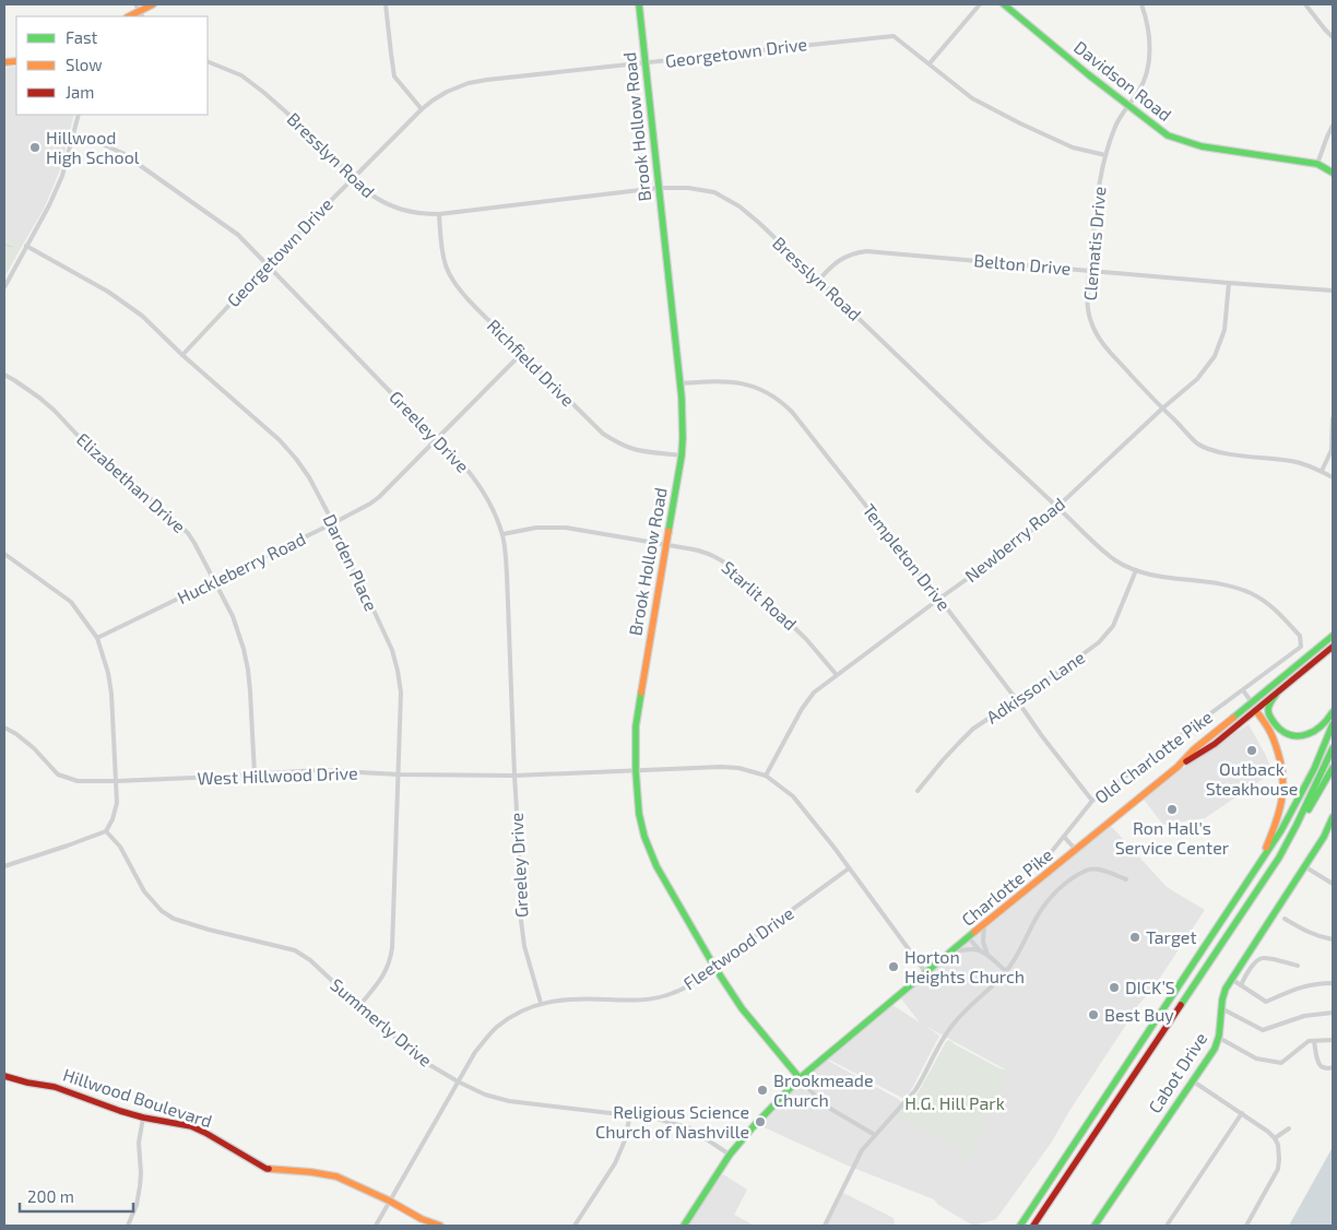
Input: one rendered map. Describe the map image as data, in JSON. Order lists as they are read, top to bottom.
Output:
{
  "streets": {
    "main road": [
      "Davidson Road",
      "Brook Hollow Road",
      "Charlotte Pike",
      "Cabot Drive",
      "Hillwood Boulevard"
    ],
    "street": [
      "Georgetown Drive",
      "Bresslyn Road",
      "Clematis Drive",
      "Belton Drive",
      "Richfield Drive",
      "Greeley Drive",
      "Elizabethan Drive",
      "Newberry Road",
      "Templeton Drive",
      "Darden Place",
      "Huckleberry Road",
      "Starlit Road",
      "Adkisson Lane",
      "Old Charlotte Pike",
      "West Hillwood Drive",
      "Fleetwood Drive",
      "Summerly Drive"
    ]
  },
  "crossings": [
    ["Georgetown Drive", "Brook Hollow Road"],
    ["Georgetown Drive", "Bresslyn Road"],
    ["Georgetown Drive", "Clematis Drive"],
    ["Georgetown Drive", "Greeley Drive"],
    ["Georgetown Drive", "Darden Place"],
    ["Davidson Road", "Clematis Drive"],
    ["Brook Hollow Road", "Bresslyn Road"],
    ["Brook Hollow Road", "Richfield Drive"],
    ["Brook Hollow Road", "Templeton Drive"],
    ["Brook Hollow Road", "Starlit Road"],
    ["Brook Hollow Road", "West Hillwood Drive"],
    ["Brook Hollow Road", "Charlotte Pike"],
    ["Brook Hollow Road", "Fleetwood Drive"],
    ["Bresslyn Road", "Belton Drive"],
    ["Bresslyn Road", "Richfield Drive"],
    ["Bresslyn Road", "Newberry Road"],
    ["Bresslyn Road", "Adkisson Lane"],
    ["Bresslyn Road", "Old Charlotte Pike"],
    ["Clematis Drive", "Belton Drive"],
    ["Clematis Drive", "Newberry Road"],
    ["Belton Drive", "Newberry Road"],
    ["Richfield Drive", "Huckleberry Road"],
    ["Greeley Drive", "Huckleberry Road"],
    ["Greeley Drive", "Starlit Road"],
    ["Greeley Drive", "West Hillwood Drive"],
    ["Greeley Drive", "Fleetwood Drive"],
    ["Elizabethan Drive", "Huckleberry Road"],
    ["Elizabethan Drive", "West Hillwood Drive"],
    ["Newberry Road", "Templeton Drive"],
    ["Newberry Road", "Starlit Road"],
    ["Newberry Road", "West Hillwood Drive"],
    ["Templeton Drive", "Adkisson Lane"],
    ["Templeton Drive", "Old Charlotte Pike"],
    ["Darden Place", "Huckleberry Road"],
    ["Darden Place", "West Hillwood Drive"],
    ["Darden Place", "Summerly Drive"],
    ["Charlotte Pike", "Summerly Drive"],
    ["Fleetwood Drive", "Summerly Drive"],
    ["Fleetwood Drive", "Hillwood Boulevard"]
  ],
  "parks": ["H.G. Hill Park"],
  "places": [
    "Hillwood High School",
    "Outback Steakhouse",
    "Ron Hall's Service Center",
    "Target",
    "Horton Heights Church",
    "DICK’S",
    "Best Buy",
    "Brookmeade Church",
    "Religious Science Church of Nashville"
  ],
  "legend": ["Fast", "Slow", "Jam"],
  "scale_bar": "200 m"
}
